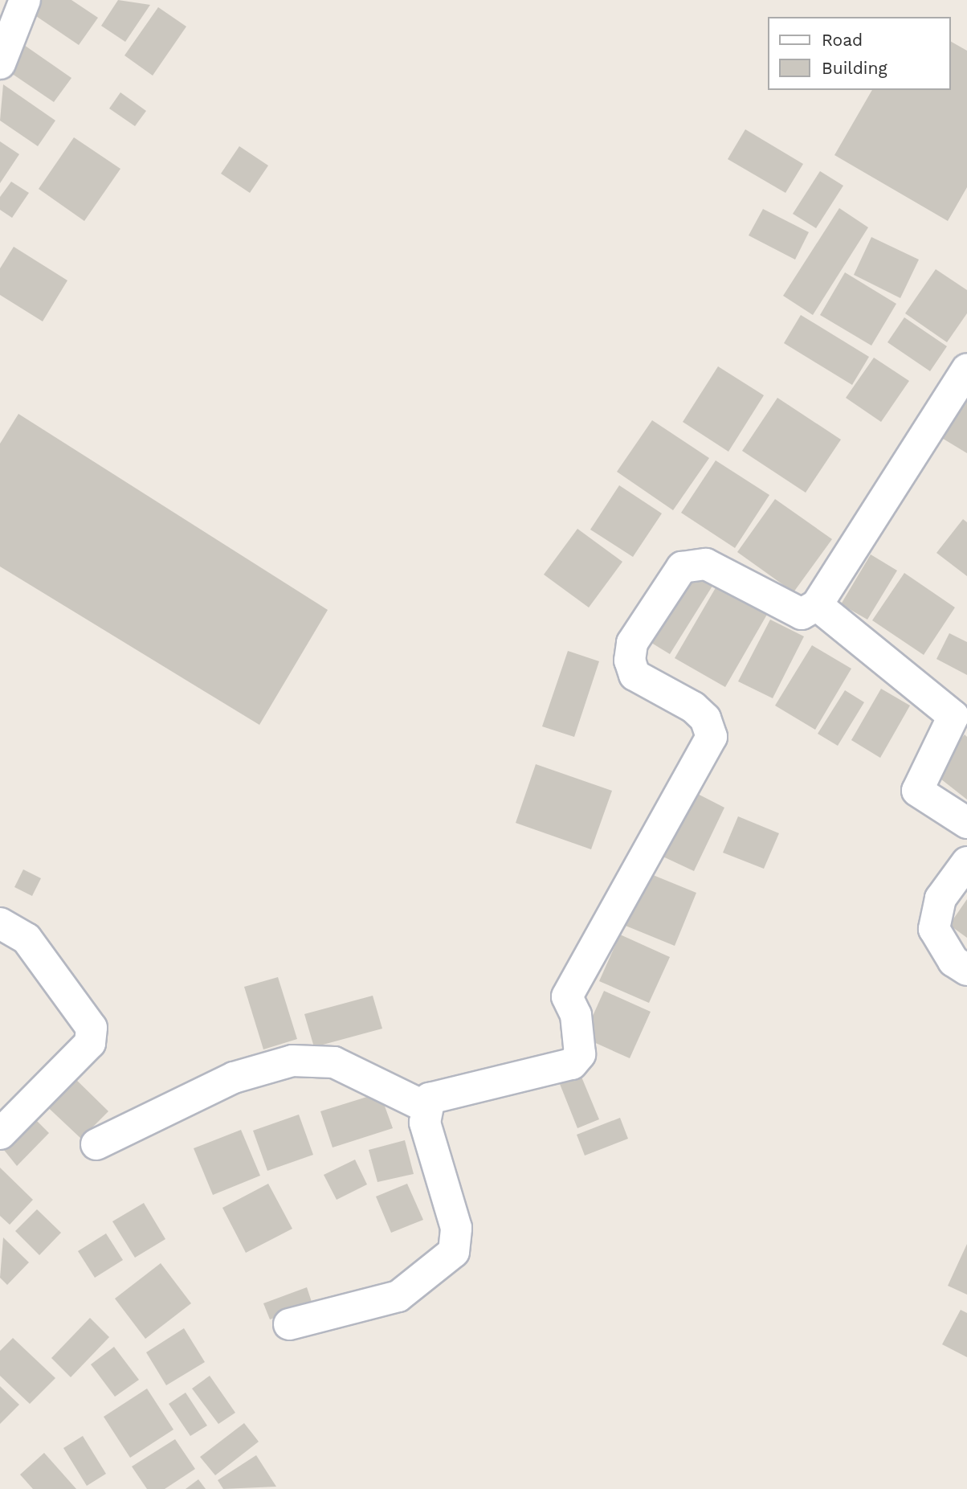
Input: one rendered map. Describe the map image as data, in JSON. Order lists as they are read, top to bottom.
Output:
{
  "legend": ["Road", "Building"]
}
